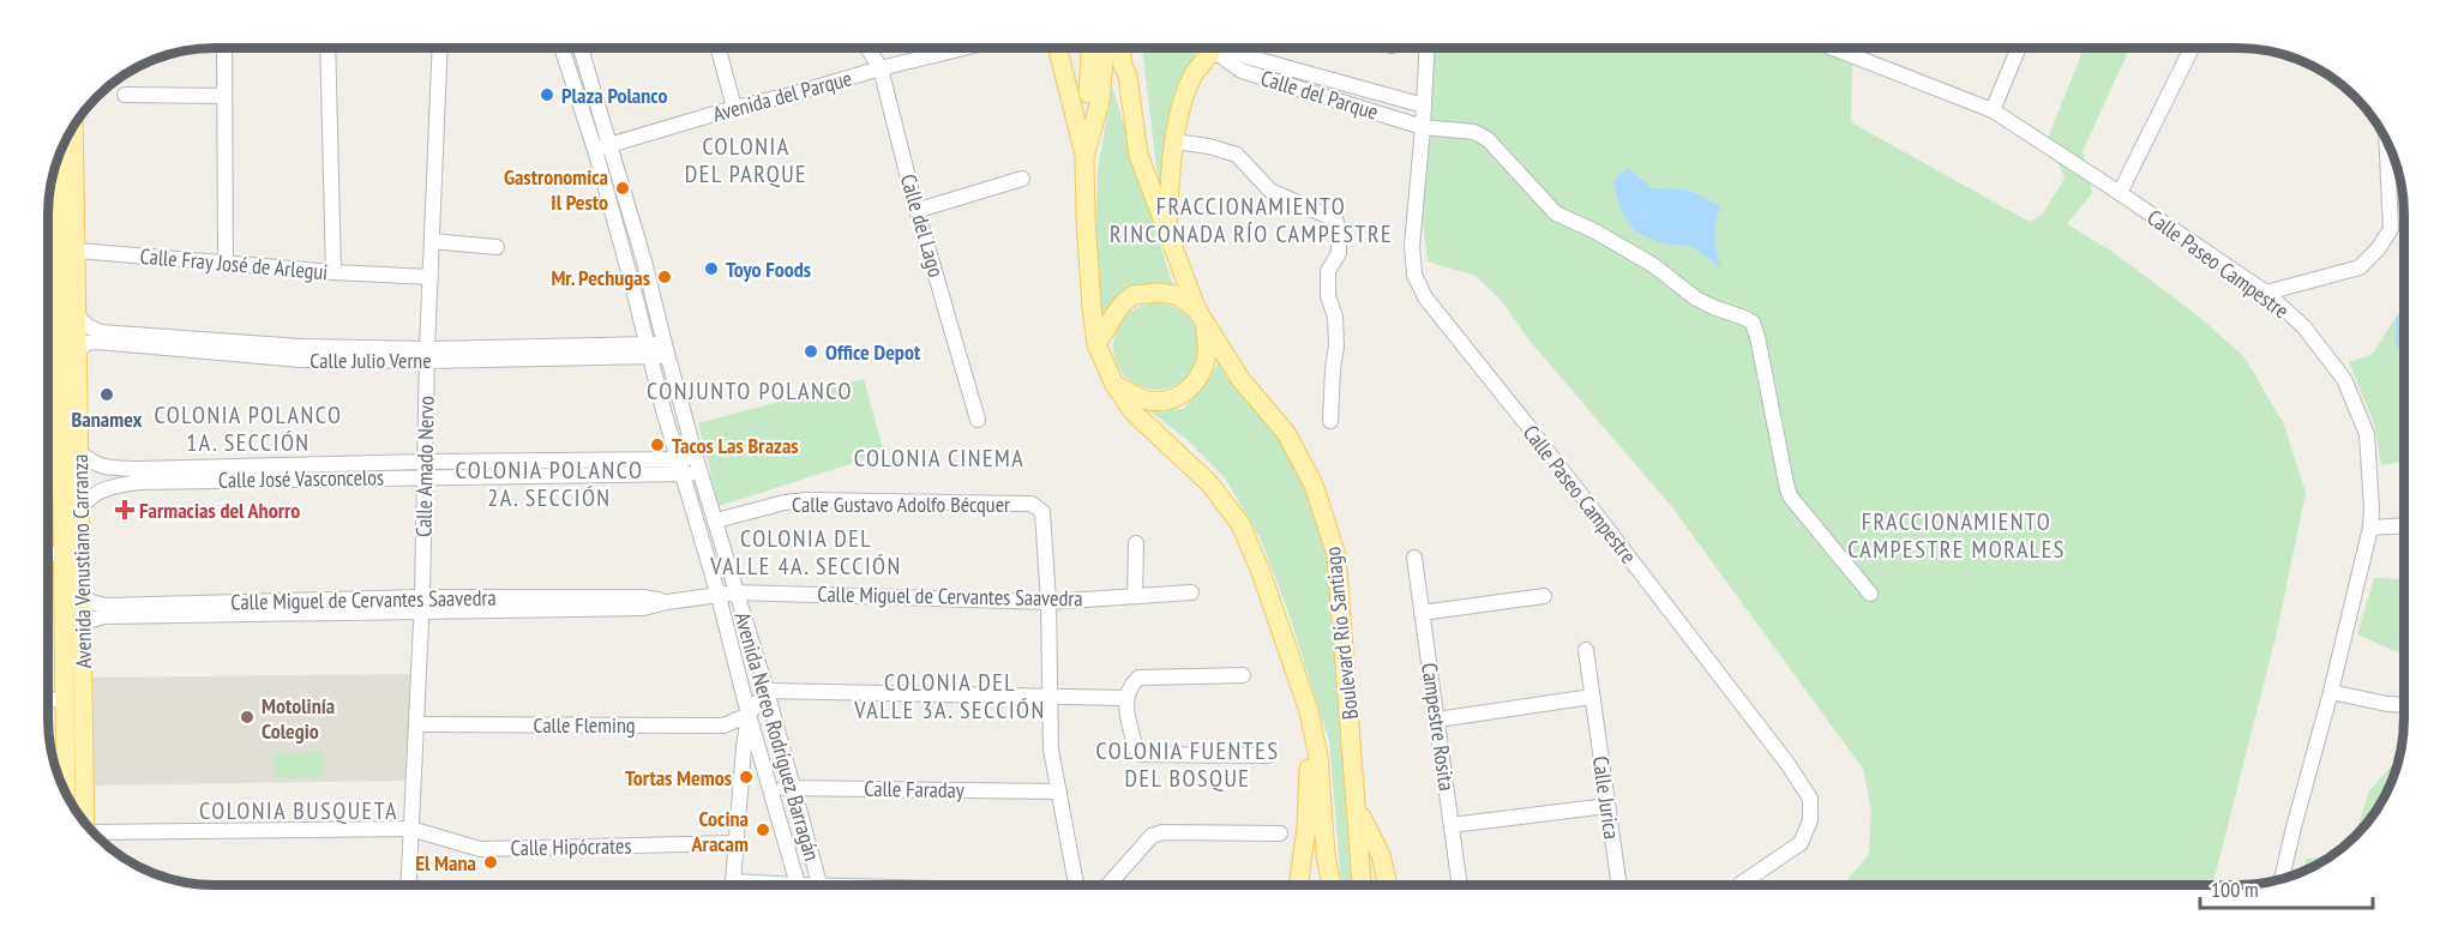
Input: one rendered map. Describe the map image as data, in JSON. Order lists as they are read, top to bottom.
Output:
{
  "streets": {
    "main road": ["Avenida Venustiano Carranza", "Boulevard Río Santiago"],
    "street": [
      "Calle del Parque",
      "Avenida del Parque",
      "Calle del Lago",
      "Calle Fray José de Arlegui",
      "Calle Paseo Campestre",
      "Calle Julio Verne",
      "Calle Amado Nervo",
      "Calle José Vasconcelos",
      "Calle Gustavo Adolfo Bécquer",
      "Calle Miguel de Cervantes Saavedra",
      "Calle Fleming",
      "Campestre Rosita",
      "Avenida Nereo Rodríguez Barragán",
      "Calle Faraday",
      "Calle Jurica",
      "Calle Hipócrates"
    ]
  },
  "crossings": [
    ["Calle del Parque", "Calle Paseo Campestre"],
    ["Avenida del Parque", "Calle del Lago"],
    ["Avenida del Parque", "Avenida Nereo Rodríguez Barragán"],
    ["Calle Fray José de Arlegui", "Calle Amado Nervo"],
    ["Calle Fray José de Arlegui", "Avenida Venustiano Carranza"],
    ["Calle Julio Verne", "Calle Amado Nervo"],
    ["Calle Julio Verne", "Avenida Venustiano Carranza"],
    ["Calle Julio Verne", "Avenida Nereo Rodríguez Barragán"],
    ["Calle Amado Nervo", "Calle José Vasconcelos"],
    ["Calle Amado Nervo", "Calle Miguel de Cervantes Saavedra"],
    ["Calle Amado Nervo", "Calle Fleming"],
    ["Calle Amado Nervo", "Calle Hipócrates"],
    ["Calle José Vasconcelos", "Avenida Venustiano Carranza"],
    ["Calle José Vasconcelos", "Avenida Nereo Rodríguez Barragán"],
    ["Calle Gustavo Adolfo Bécquer", "Calle Miguel de Cervantes Saavedra"],
    ["Calle Gustavo Adolfo Bécquer", "Avenida Nereo Rodríguez Barragán"],
    ["Avenida Venustiano Carranza", "Calle Miguel de Cervantes Saavedra"],
    ["Calle Miguel de Cervantes Saavedra", "Avenida Nereo Rodríguez Barragán"],
    ["Calle Fleming", "Avenida Nereo Rodríguez Barragán"],
    ["Avenida Nereo Rodríguez Barragán", "Calle Faraday"]
  ],
  "districts": [
    "COLONIA DEL PARQUE",
    "FRACCIONAMIENTO RINCONADA RÍO CAMPESTRE",
    "CONJUNTO POLANCO",
    "COLONIA POLANCO 1A. SECCIÓN",
    "COLONIA CINEMA",
    "COLONIA POLANCO 2A. SECCIÓN",
    "FRACCIONAMIENTO CAMPESTRE MORALES",
    "COLONIA DEL VALLE 4A. SECCIÓN",
    "COLONIA DEL VALLE 3A. SECCIÓN",
    "COLONIA FUENTES DEL BOSQUE",
    "COLONIA BUSQUETA"
  ],
  "places": {
    "other": [
      "Plaza Polanco",
      "Gastronomica Il Pesto",
      "Toyo Foods",
      "Mr. Pechugas",
      "Office Depot",
      "Banamex",
      "Tacos Las Brazas",
      "Motolinía Colegio",
      "Tortas Memos",
      "Cocina Aracam",
      "El Mana"
    ],
    "health": ["Farmacias del Ahorro"]
  },
  "scale_bar": "100 m"
}
